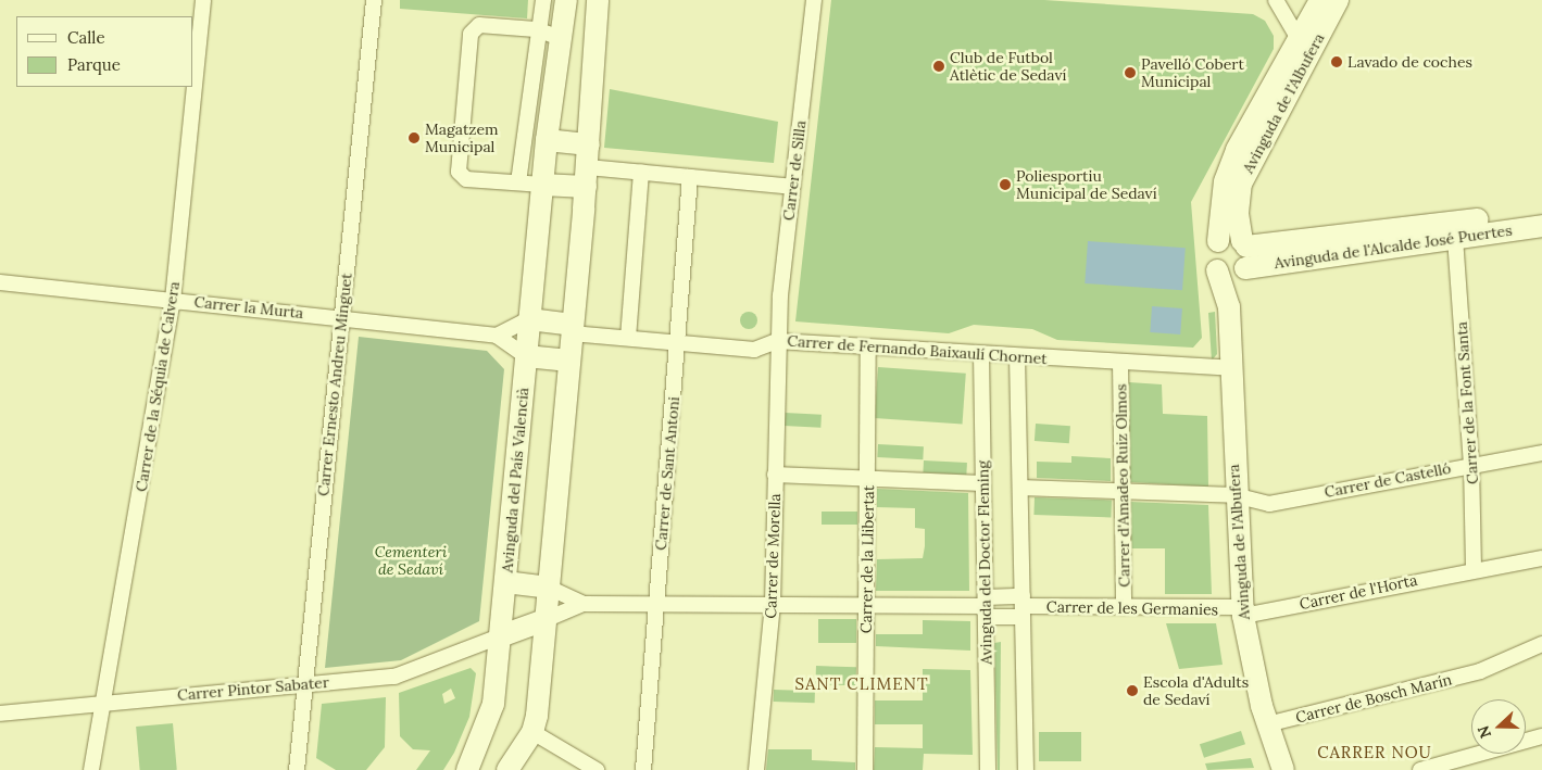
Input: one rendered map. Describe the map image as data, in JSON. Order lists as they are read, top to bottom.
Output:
{
  "streets": {
    "street": [
      "Avinguda de l'Albufera",
      "Carrer de Silla",
      "Avinguda de l'Alcalde José Puertes",
      "Carrer la Murta",
      "Carrer de Fernando Baixaulí Chornet",
      "Carrer Ernesto Andreu Minguet",
      "Carrer de la Séquia de Calvera",
      "Carrer de la Font Santa",
      "Carrer de Sant Antoni",
      "Avinguda del País Valencià",
      "Carrer de Castelló",
      "Carrer d'Amadeo Ruiz Olmos",
      "Carrer de Morella",
      "Carrer de la Llibertat",
      "Avinguda del Doctor Fleming",
      "Carrer de l'Horta",
      "Carrer de les Germanies",
      "Carrer Pintor Sabater",
      "Carrer de Bosch Marín"
    ]
  },
  "crossings": [
    ["Avinguda de l'Albufera", "Avinguda de l'Alcalde José Puertes"],
    ["Avinguda de l'Albufera", "Carrer de Fernando Baixaulí Chornet"],
    ["Avinguda de l'Albufera", "Carrer de Castelló"],
    ["Avinguda de l'Albufera", "Carrer de l'Horta"],
    ["Avinguda de l'Albufera", "Carrer de les Germanies"],
    ["Avinguda de l'Albufera", "Carrer de Bosch Marín"],
    ["Carrer de Silla", "Carrer de Fernando Baixaulí Chornet"],
    ["Carrer de Silla", "Carrer de Morella"],
    ["Avinguda de l'Alcalde José Puertes", "Carrer de la Font Santa"],
    ["Carrer la Murta", "Carrer Ernesto Andreu Minguet"],
    ["Carrer la Murta", "Carrer de la Séquia de Calvera"],
    ["Carrer la Murta", "Avinguda del País Valencià"],
    ["Carrer de Fernando Baixaulí Chornet", "Carrer de Sant Antoni"],
    ["Carrer de Fernando Baixaulí Chornet", "Carrer d'Amadeo Ruiz Olmos"],
    ["Carrer de Fernando Baixaulí Chornet", "Carrer de Morella"],
    ["Carrer de Fernando Baixaulí Chornet", "Carrer de la Llibertat"],
    ["Carrer de Fernando Baixaulí Chornet", "Avinguda del Doctor Fleming"],
    ["Carrer Ernesto Andreu Minguet", "Carrer Pintor Sabater"],
    ["Carrer de la Séquia de Calvera", "Carrer Pintor Sabater"],
    ["Carrer de la Font Santa", "Carrer de Castelló"],
    ["Carrer de la Font Santa", "Carrer de l'Horta"],
    ["Carrer de Sant Antoni", "Carrer de les Germanies"],
    ["Avinguda del País Valencià", "Carrer Pintor Sabater"],
    ["Carrer de Castelló", "Carrer d'Amadeo Ruiz Olmos"],
    ["Carrer d'Amadeo Ruiz Olmos", "Carrer de les Germanies"],
    ["Carrer de Morella", "Carrer de les Germanies"],
    ["Carrer de la Llibertat", "Carrer de les Germanies"],
    ["Avinguda del Doctor Fleming", "Carrer de les Germanies"],
    ["Carrer de l'Horta", "Carrer de les Germanies"]
  ],
  "districts": ["SANT CLIMENT", "CARRER NOU"],
  "parks": ["Cementeri de Sedaví"],
  "places": [
    "Lavado de coches",
    "Club de Futbol Atlètic de Sedaví",
    "Pavelló Cobert Municipal",
    "Magatzem Municipal",
    "Poliesportiu Municipal de Sedaví",
    "Escola d'Adults de Sedaví"
  ],
  "legend": ["Calle", "Parque"],
  "north": "left"
}
